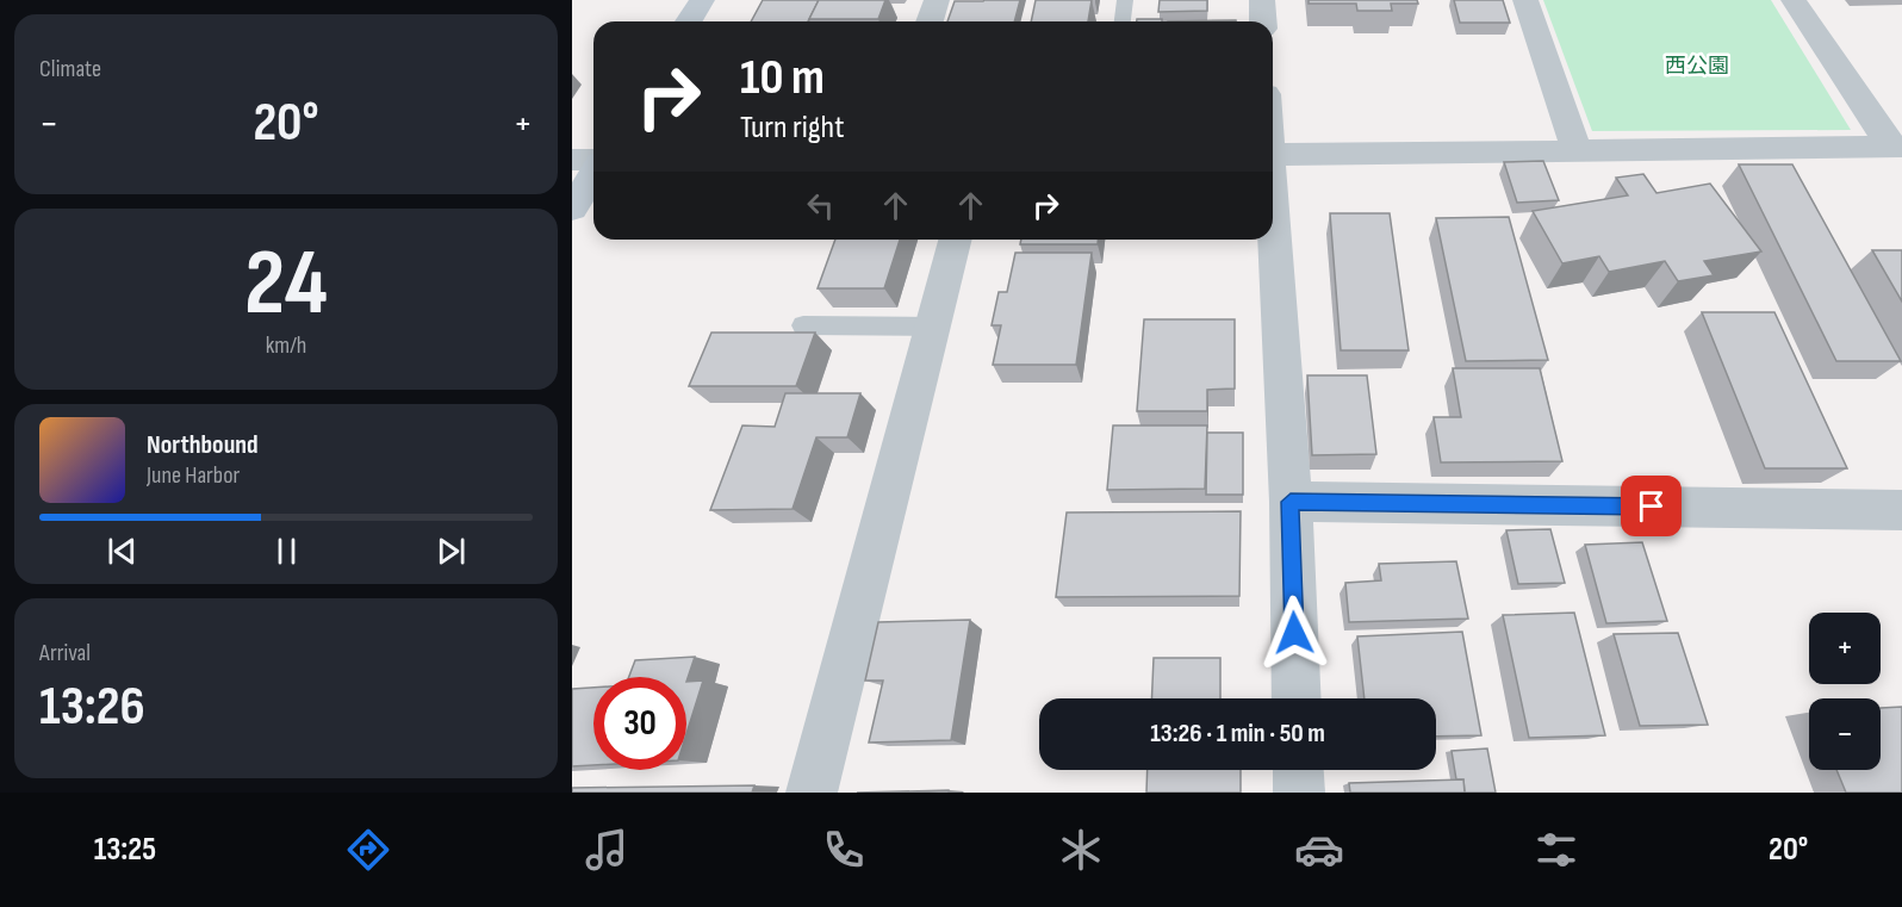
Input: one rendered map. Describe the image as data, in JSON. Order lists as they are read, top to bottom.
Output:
{
  "parks": ["西公園"],
  "page": {
    "tile": [
      "Climate",
      ["24", "km/h"],
      ["Arrival", "13:26"]
    ],
    "turn": ["10 m", "Turn right"],
    "heat": ["−", "20°", "+"],
    "song": ["Northbound", "June Harbor"],
    "map_buttons": ["+", "−"],
    "limit": "30",
    "trip": "13:26 · 1 min · 50 m",
    "tabs": ["13:25", "20°"]
  }
}
